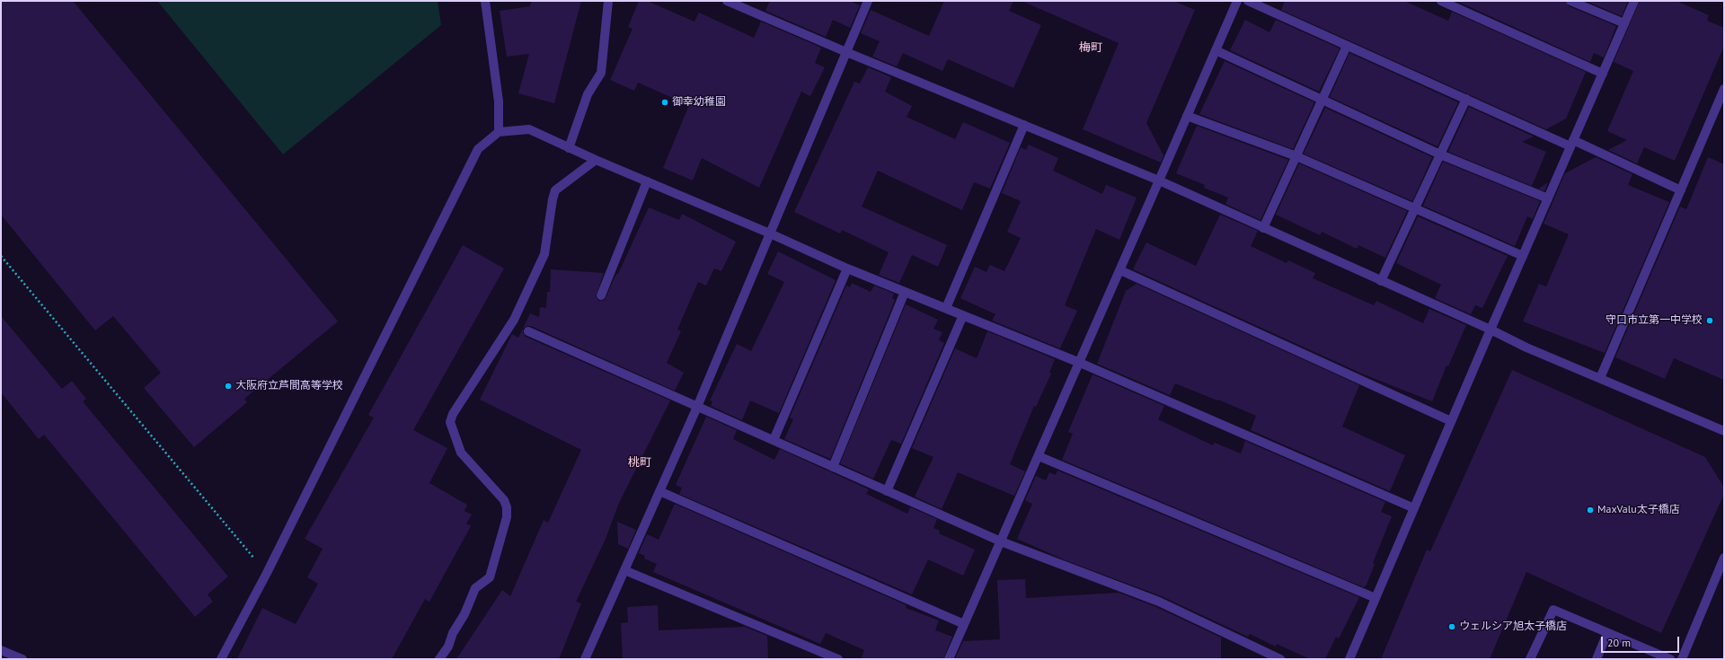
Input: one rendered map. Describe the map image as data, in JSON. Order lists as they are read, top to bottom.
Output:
{
  "districts": ["梅町", "桃町"],
  "places": [
    "御幸幼稚園",
    "守口市立第一中学校",
    "大阪府立芦間高等学校",
    "MaxValu太子橋店",
    "ウェルシア旭太子橋店"
  ],
  "scale_bar": "20 m"
}
